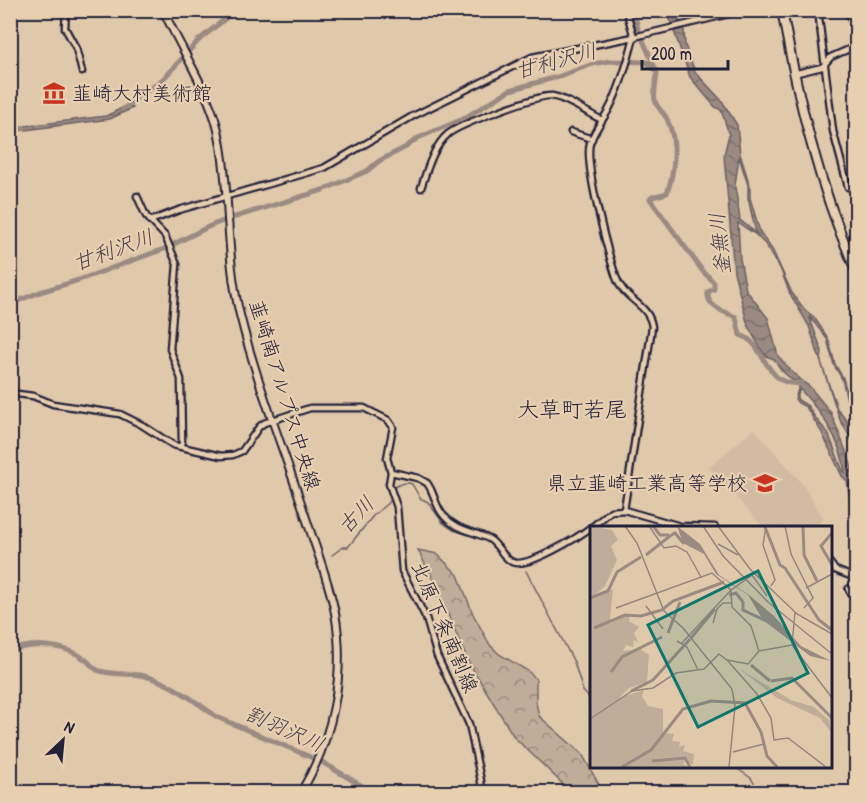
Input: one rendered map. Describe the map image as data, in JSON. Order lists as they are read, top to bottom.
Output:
{
  "streets": {
    "main road": ["韮崎南アルプス中央線"],
    "street": ["北原下条南割線"]
  },
  "crossings": [
    ["韮崎南アルプス中央線", "北原下条南割線"]
  ],
  "districts": ["大草町若尾"],
  "water": [
    "甘利沢川",
    "釜無川",
    "古川",
    "割羽沢川"
  ],
  "places": {
    "museum": ["韮崎大村美術館"],
    "school or university": ["県立韮崎工業高等学校"]
  },
  "scale_bar": "200 m",
  "north": "top right"
}
